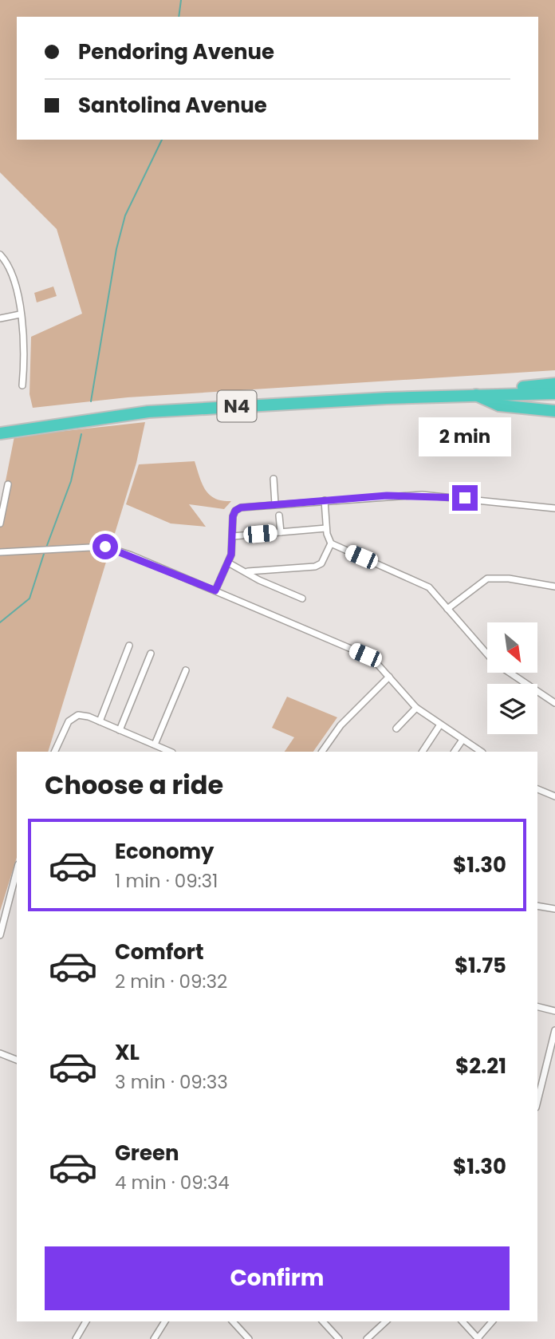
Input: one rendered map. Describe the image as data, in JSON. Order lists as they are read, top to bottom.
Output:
{
  "streets": {
    "highway": ["N4"]
  },
  "north": "bottom right",
  "page": {
    "banner": ["Pendoring Avenue", "Santolina Avenue"],
    "bubble": "2 min",
    "heading": "Choose a ride",
    "list": [
      {
        "name": "Economy",
        "note": "1 min · 09:31",
        "value": "$1.30"
      },
      {
        "name": "Comfort",
        "note": "2 min · 09:32",
        "value": "$1.75"
      },
      {
        "name": "XL",
        "note": "3 min · 09:33",
        "value": "$2.21"
      },
      {
        "name": "Green",
        "note": "4 min · 09:34",
        "value": "$1.30"
      }
    ],
    "buttons": "Confirm"
  }
}
